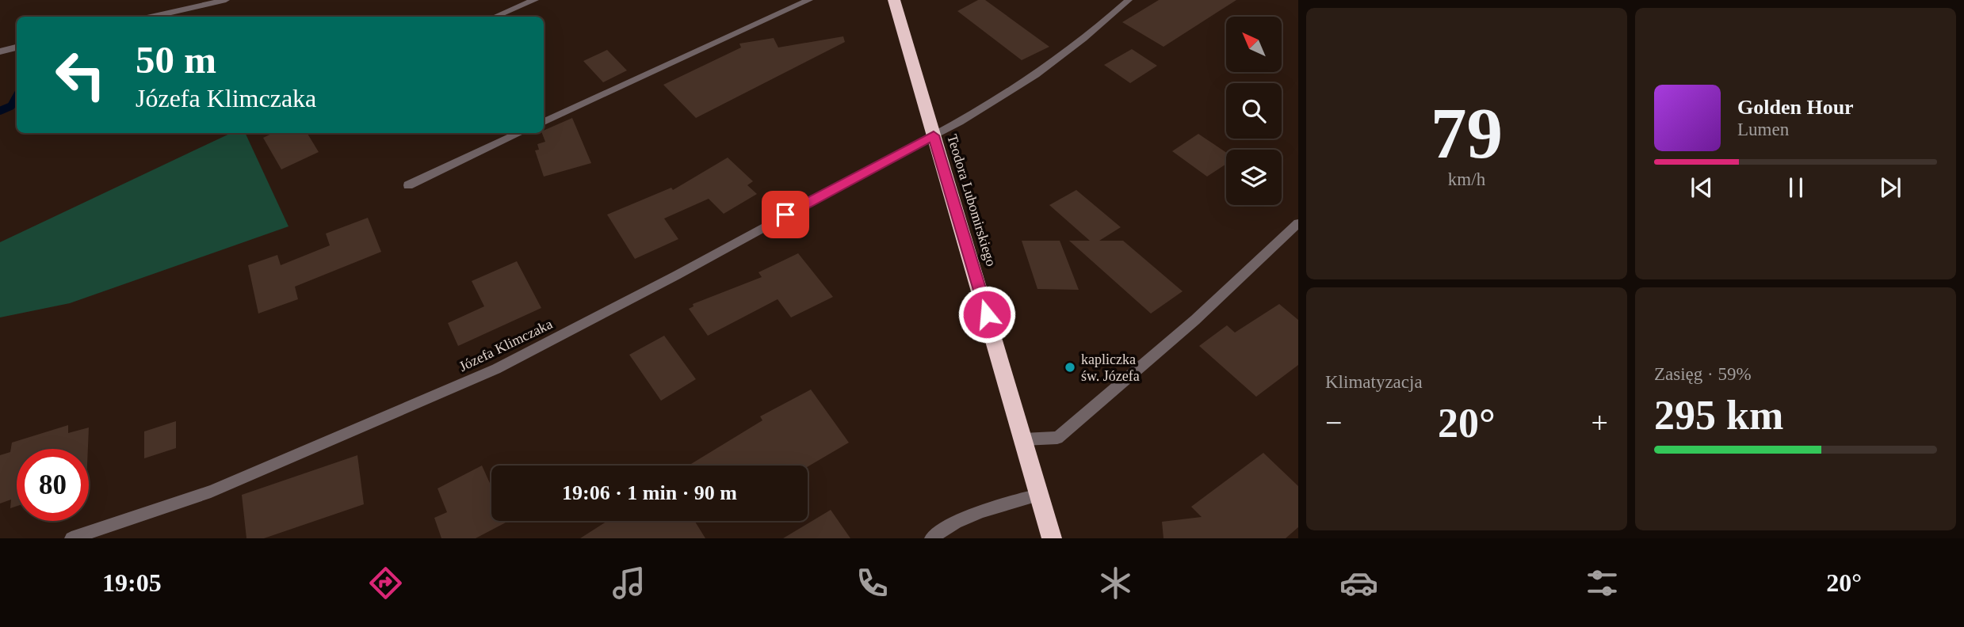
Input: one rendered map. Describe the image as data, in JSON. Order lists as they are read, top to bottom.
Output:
{
  "streets": {
    "highway": ["Teodora Lubomirskiego"],
    "street": ["Józefa Klimczaka"]
  },
  "crossings": [
    ["Teodora Lubomirskiego", "Józefa Klimczaka"]
  ],
  "places": ["kapliczka św. Józefa"],
  "north": "top left",
  "page": {
    "tile": [
      ["79", "km/h"],
      "Klimatyzacja",
      ["Zasięg · 59%", "295 km"]
    ],
    "turn": ["50 m", "Józefa Klimczaka"],
    "song": ["Golden Hour", "Lumen"],
    "heat": ["−", "20°", "+"],
    "limit": "80",
    "trip": "19:06 · 1 min · 90 m",
    "tabs": ["19:05", "20°"]
  }
}
